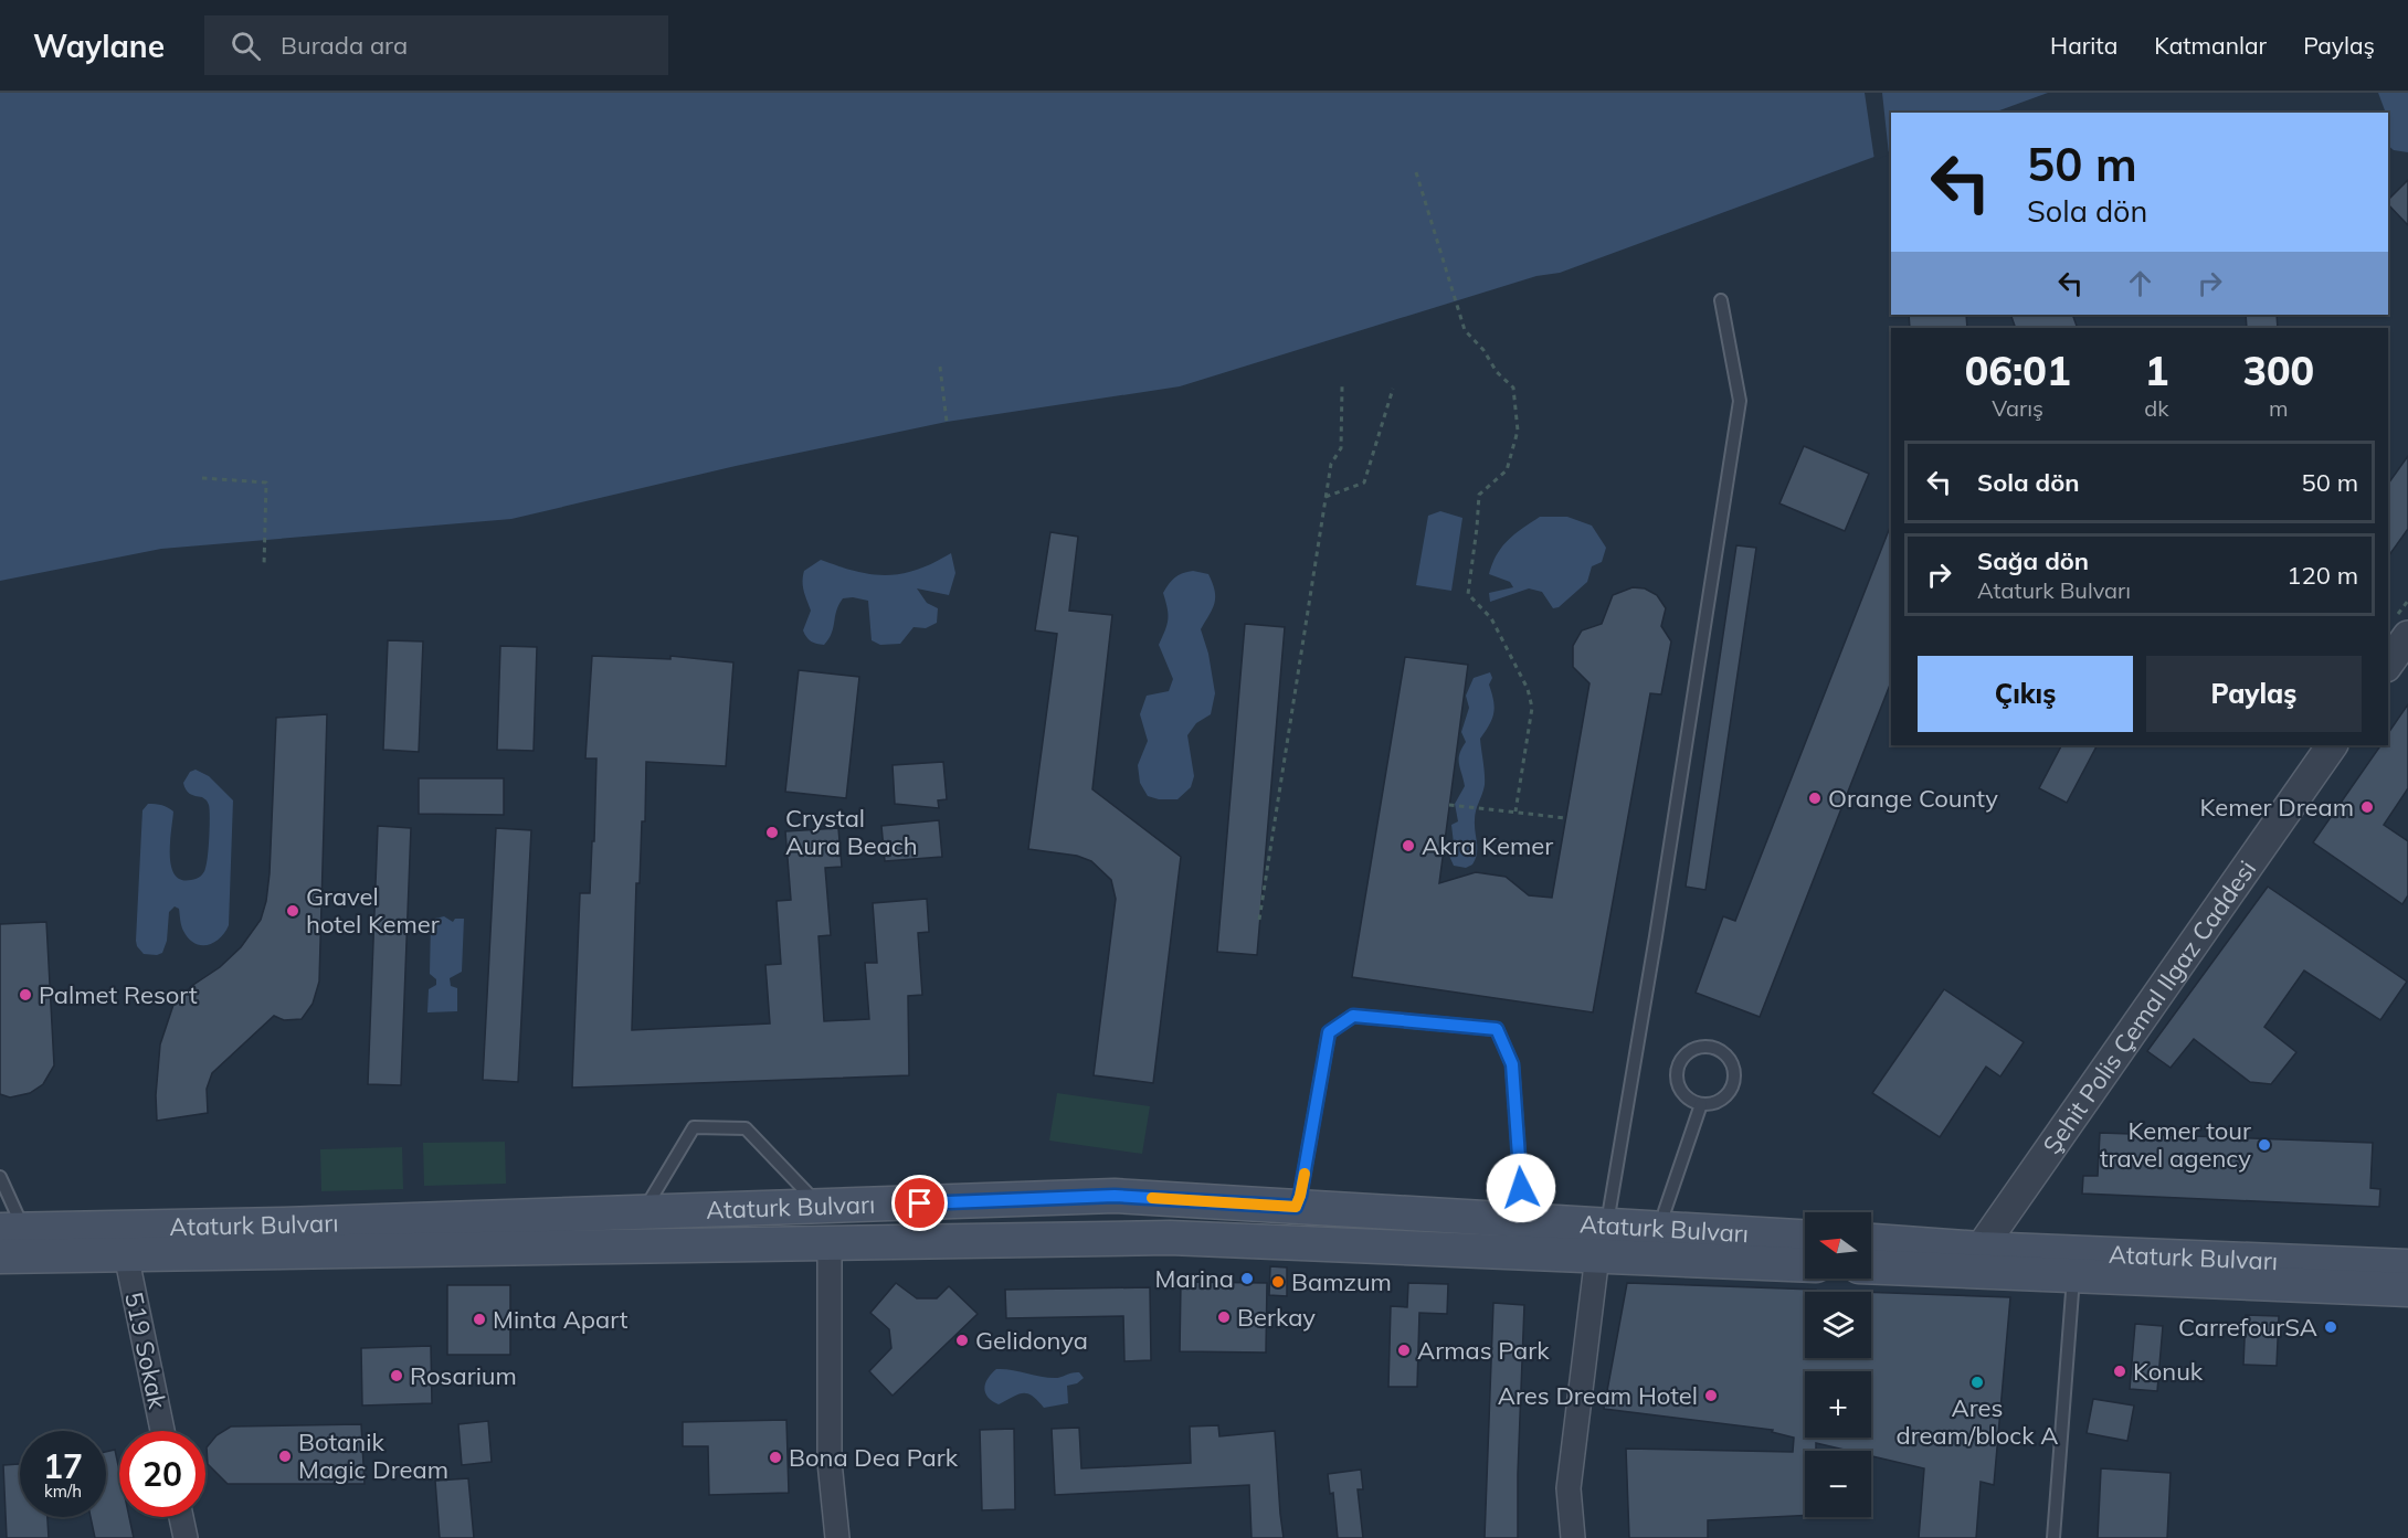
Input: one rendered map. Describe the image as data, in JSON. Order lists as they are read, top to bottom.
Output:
{
  "streets": {
    "main road": ["Ataturk Bulvarı"],
    "street": ["Şehit Polis Çemal Ilgaz Caddesi", "519 Sokak"]
  },
  "crossings": [
    ["Şehit Polis Çemal Ilgaz Caddesi", "Ataturk Bulvarı"],
    ["Ataturk Bulvarı", "519 Sokak"]
  ],
  "places": [
    "Orange County",
    "Kemer Dream",
    "Crystal Aura Beach",
    "Akra Kemer",
    "Gravel hotel Kemer",
    "Palmet Resort",
    "Kemer tour travel agency",
    "Marina",
    "Bamzum",
    "Berkay",
    "Minta Apart",
    "CarrefourSA",
    "Gelidonya",
    "Armas Park",
    "Konuk",
    "Rosarium",
    "Ares dream/block A",
    "Ares Dream Hotel",
    "Botanik Magic Dream",
    "Bona Dea Park"
  ],
  "north": "left",
  "page": {
    "header": "Waylane",
    "search": "Burada ara",
    "nav": ["Harita", "Katmanlar", "Paylaş"],
    "turn": ["50 m", "Sola dön"],
    "eta": [
      "06:01",
      "Varış",
      "1",
      "dk",
      "300",
      "m"
    ],
    "list": [
      {
        "name": "Sola dön",
        "value": "50 m"
      },
      {
        "name": "Sağa dön",
        "note": "Ataturk Bulvarı",
        "value": "120 m"
      }
    ],
    "buttons": ["Çıkış", "Paylaş"],
    "map_buttons": ["+", "−"],
    "speed": "17 km/h",
    "limit": "20"
  }
}
